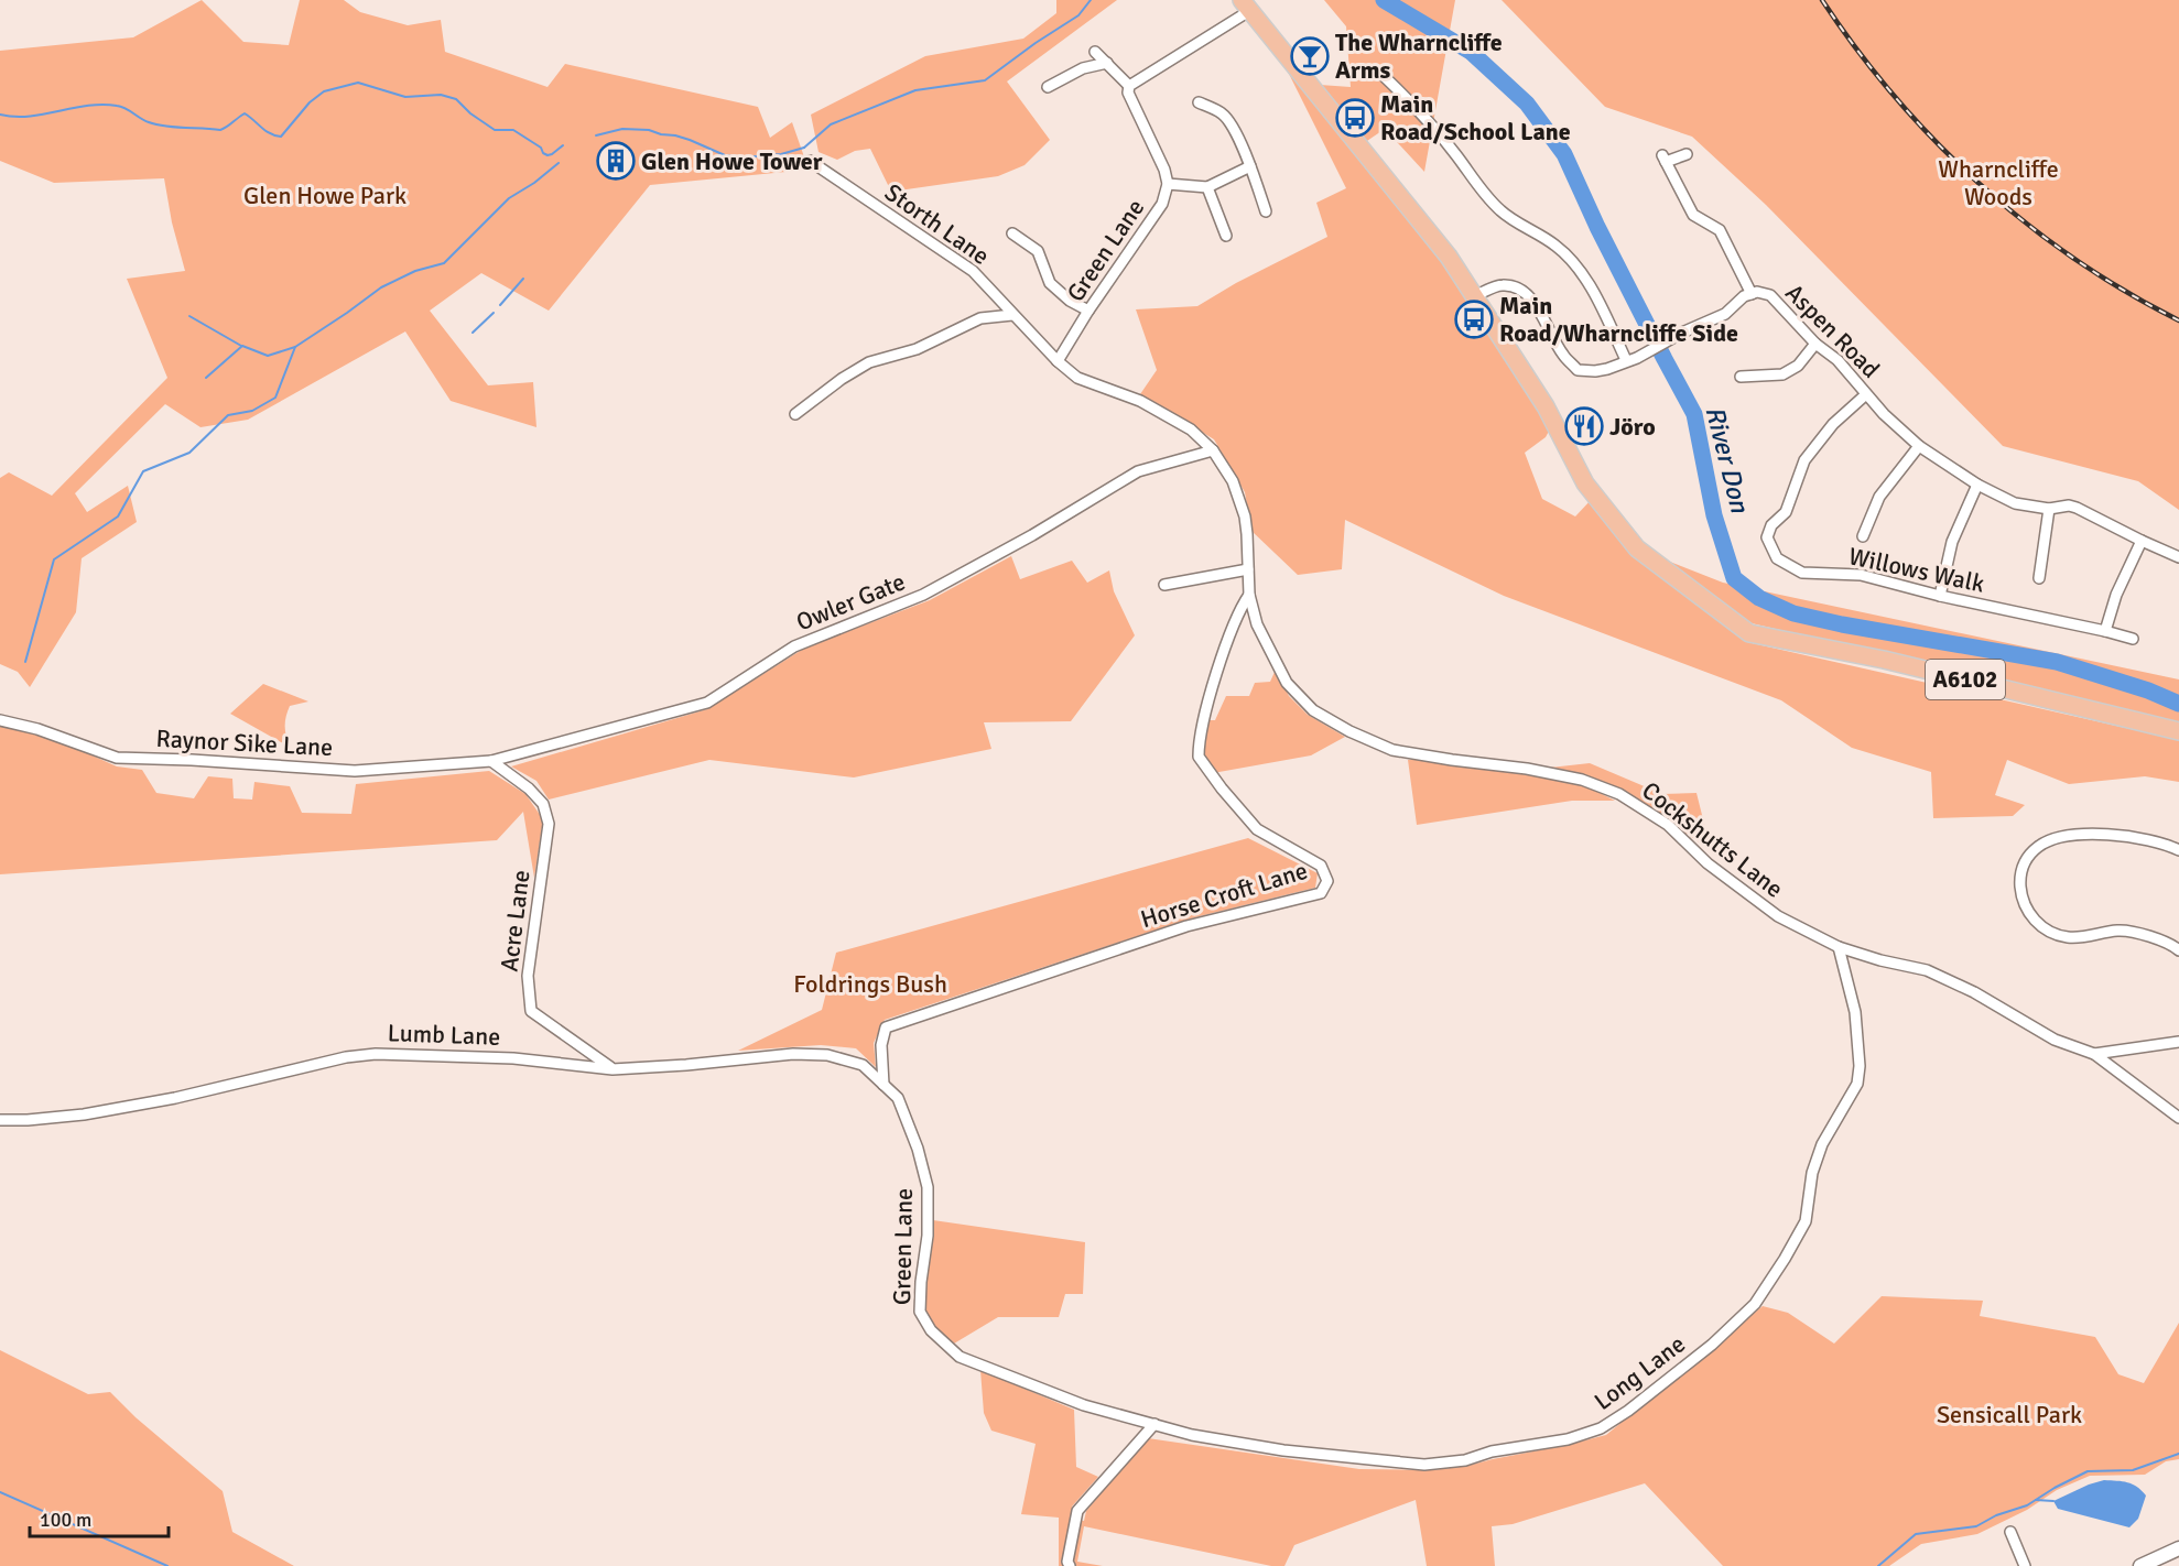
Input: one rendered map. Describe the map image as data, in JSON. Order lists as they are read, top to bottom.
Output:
{
  "streets": {
    "main road": ["A6102"],
    "street": [
      "Storth Lane",
      "Green Lane",
      "Aspen Road",
      "Willows Walk",
      "Owler Gate",
      "Raynor Sike Lane",
      "Cockshutts Lane",
      "Horse Croft Lane",
      "Acre Lane",
      "Lumb Lane",
      "Long Lane"
    ]
  },
  "crossings": [
    ["Storth Lane", "Green Lane"],
    ["Green Lane", "Horse Croft Lane"],
    ["Green Lane", "Lumb Lane"],
    ["Green Lane", "Long Lane"],
    ["Aspen Road", "Willows Walk"],
    ["Aspen Road", "A6102"],
    ["Owler Gate", "Raynor Sike Lane"],
    ["Owler Gate", "Cockshutts Lane"],
    ["Owler Gate", "Acre Lane"],
    ["Raynor Sike Lane", "Acre Lane"],
    ["Cockshutts Lane", "Horse Croft Lane"],
    ["Cockshutts Lane", "Long Lane"],
    ["Horse Croft Lane", "Lumb Lane"],
    ["Acre Lane", "Lumb Lane"]
  ],
  "water": ["River Don"],
  "parks": [
    "Wharncliffe Woods",
    "Glen Howe Park",
    "Foldrings Bush",
    "Sensicall Park"
  ],
  "places": {
    "bar": ["The Wharncliffe Arms"],
    "bus stop": ["Main Road/School Lane", "Main Road/Wharncliffe Side"],
    "building": ["Glen Howe Tower"],
    "restaurant": ["Jöro"]
  },
  "scale_bar": "100 m"
}
